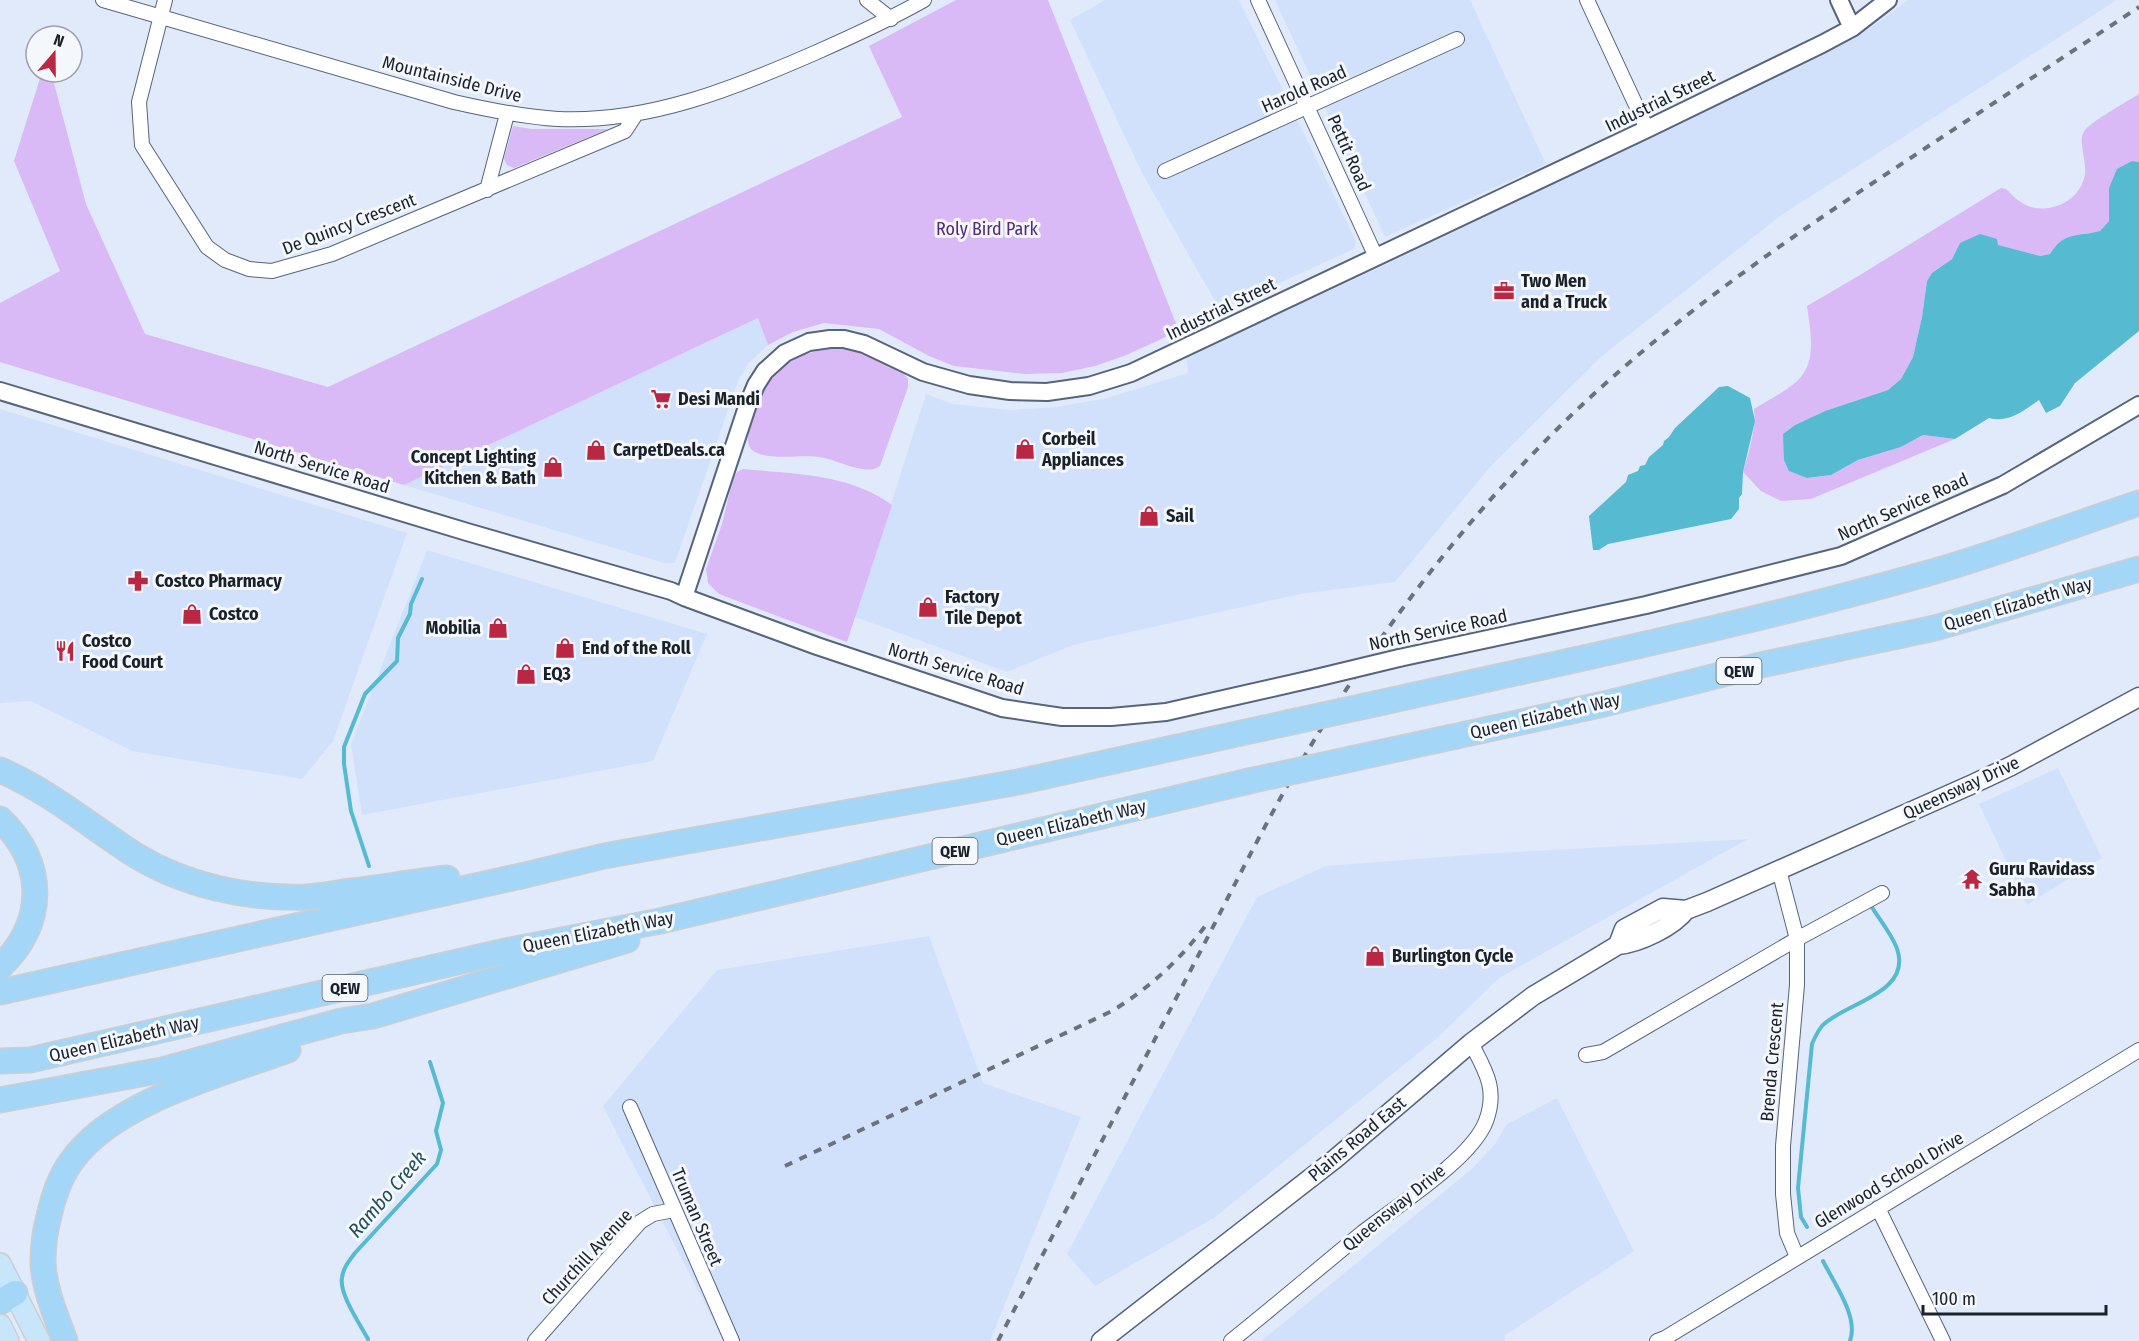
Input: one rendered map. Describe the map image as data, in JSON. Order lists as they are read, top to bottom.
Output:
{
  "streets": {
    "highway": ["Queen Elizabeth Way", "QEW"],
    "main road": ["Queensway Drive", "Plains Road East"],
    "street": [
      "Mountainside Drive",
      "Harold Road",
      "Industrial Street",
      "Pettit Road",
      "De Quincy Crescent",
      "North Service Road",
      "Brenda Crescent",
      "Glenwood School Drive",
      "Truman Street",
      "Churchill Avenue"
    ]
  },
  "crossings": [
    ["Mountainside Drive", "De Quincy Crescent"],
    ["Harold Road", "Pettit Road"],
    ["Industrial Street", "Pettit Road"],
    ["Industrial Street", "North Service Road"],
    ["Queensway Drive", "Brenda Crescent"],
    ["Queensway Drive", "Plains Road East"],
    ["Brenda Crescent", "Plains Road East"],
    ["Brenda Crescent", "Glenwood School Drive"],
    ["Truman Street", "Churchill Avenue"]
  ],
  "water": ["Rambo Creek"],
  "parks": ["Roly Bird Park"],
  "places": {
    "office": ["Two Men and a Truck"],
    "supermarket": ["Desi Mandi"],
    "shop": [
      "Corbeil Appliances",
      "CarpetDeals.ca",
      "Concept Lighting Kitchen & Bath",
      "Sail",
      "Factory Tile Depot",
      "Costco",
      "Mobilia",
      "End of the Roll",
      "EQ3",
      "Burlington Cycle"
    ],
    "pharmacy": ["Costco Pharmacy"],
    "restaurant": ["Costco Food Court"],
    "temple": ["Guru Ravidass Sabha"]
  },
  "scale_bar": "100 m",
  "north": "top"
}
